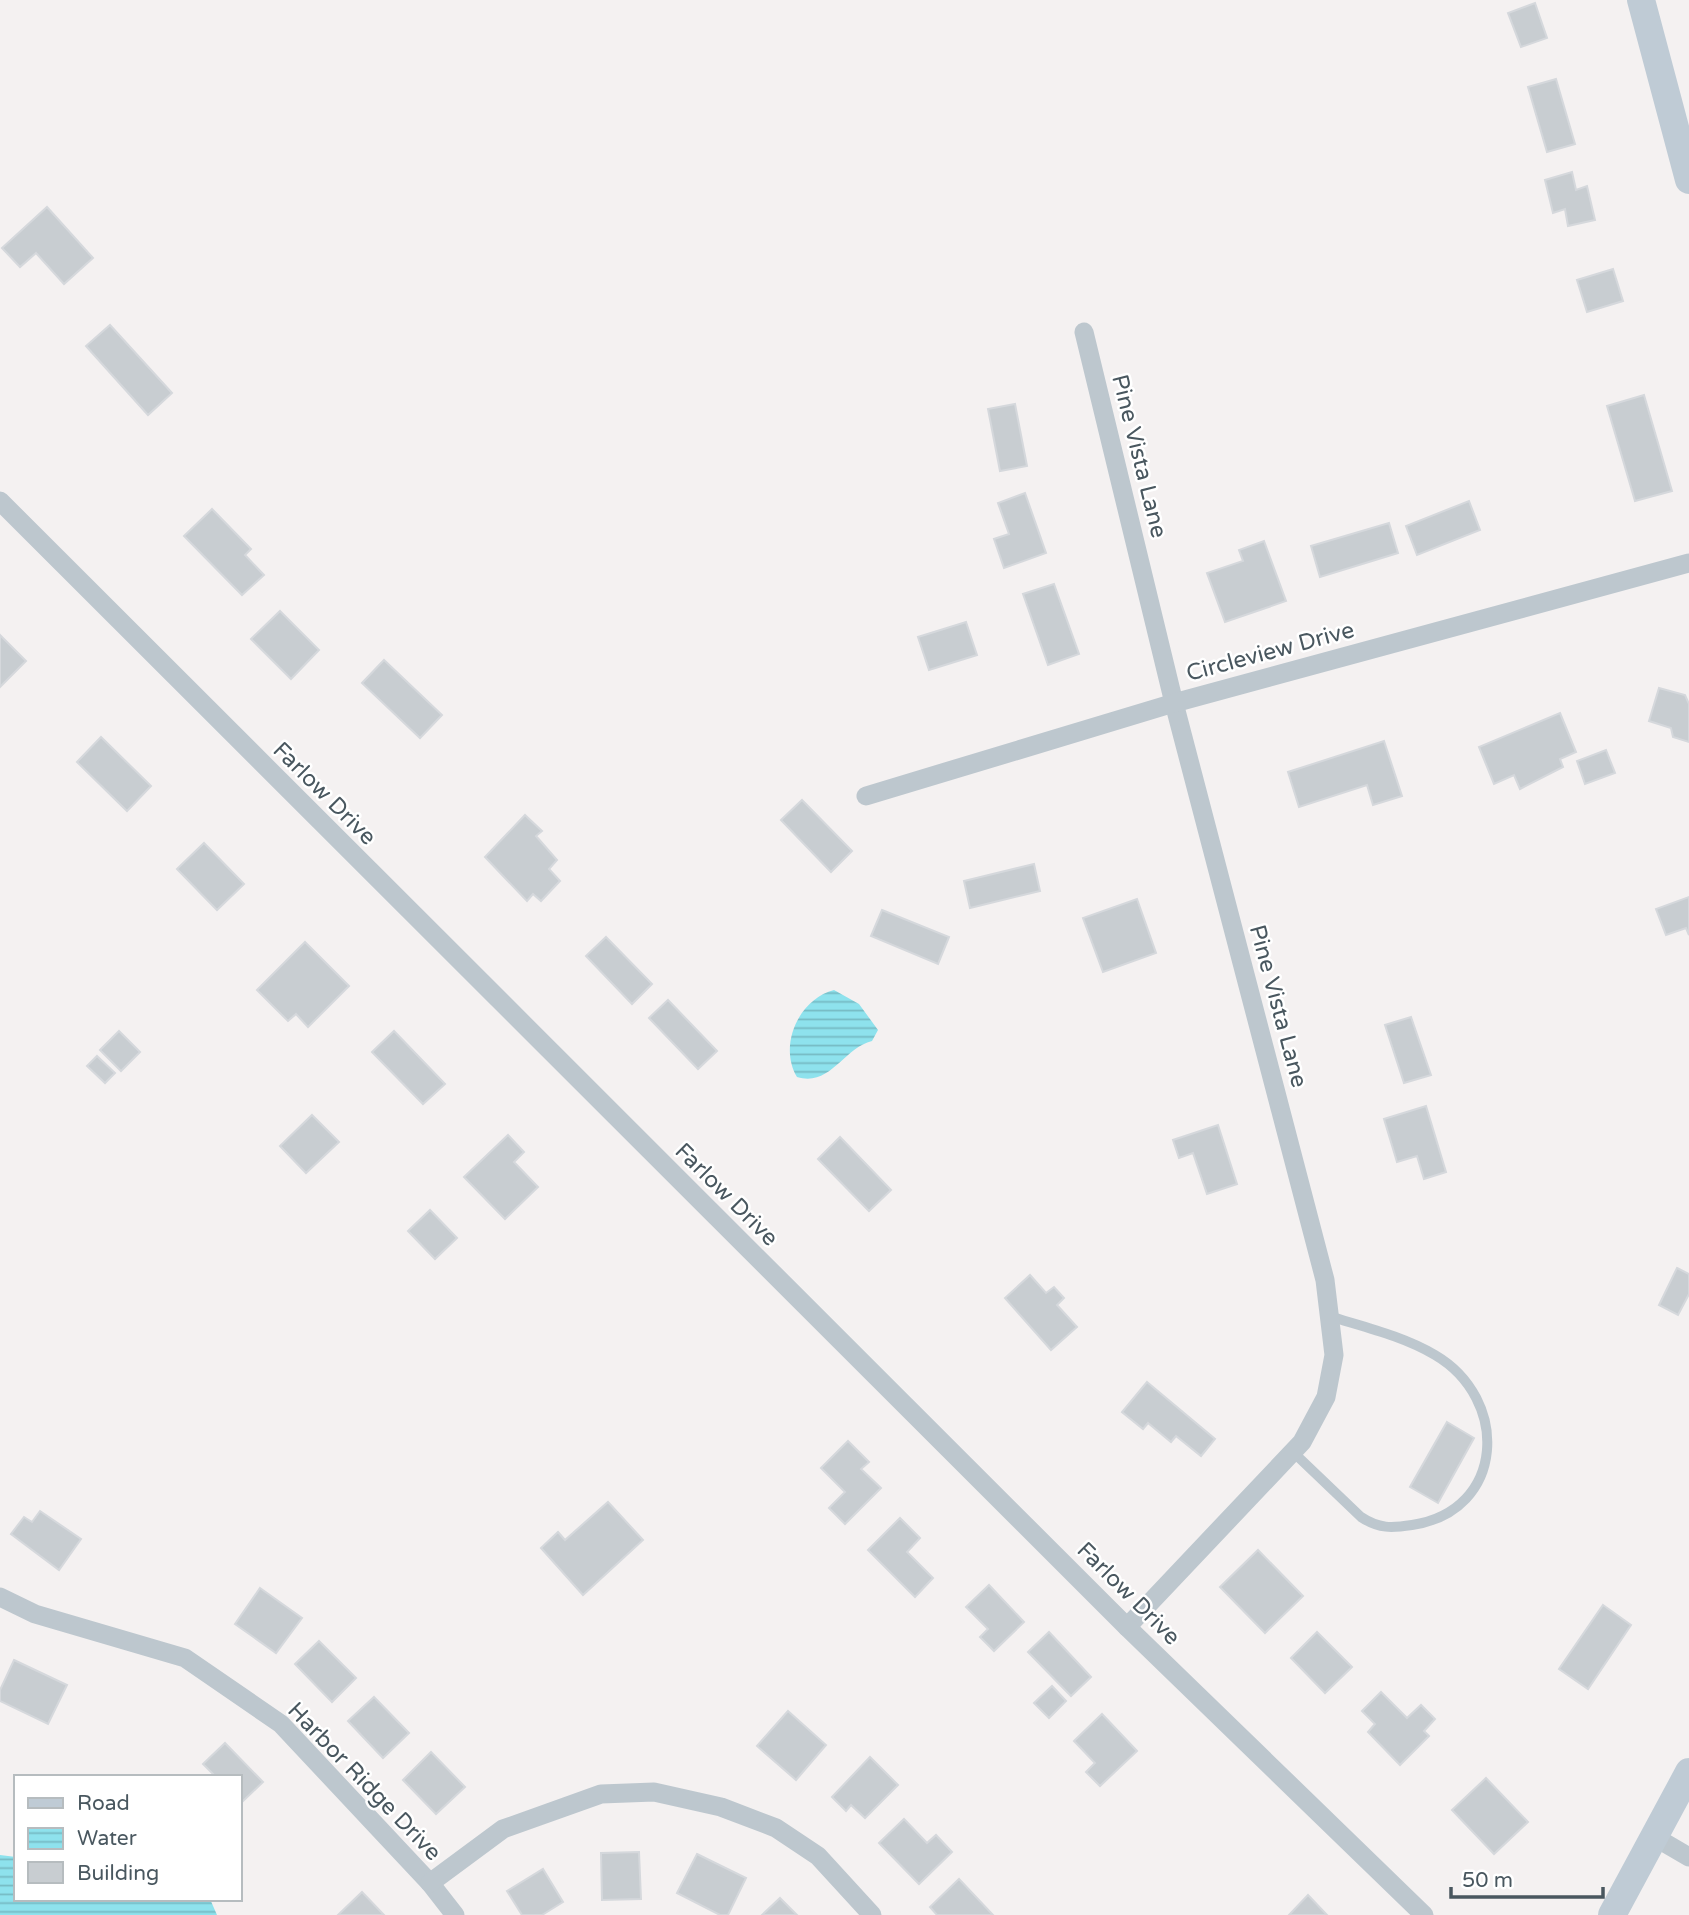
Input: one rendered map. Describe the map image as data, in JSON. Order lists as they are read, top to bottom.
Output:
{
  "streets": {
    "street": [
      "Pine Vista Lane",
      "Circleview Drive",
      "Farlow Drive",
      "Harbor Ridge Drive"
    ]
  },
  "crossings": [
    ["Pine Vista Lane", "Circleview Drive"],
    ["Pine Vista Lane", "Farlow Drive"]
  ],
  "legend": ["Road", "Water", "Building"],
  "scale_bar": "50 m"
}
